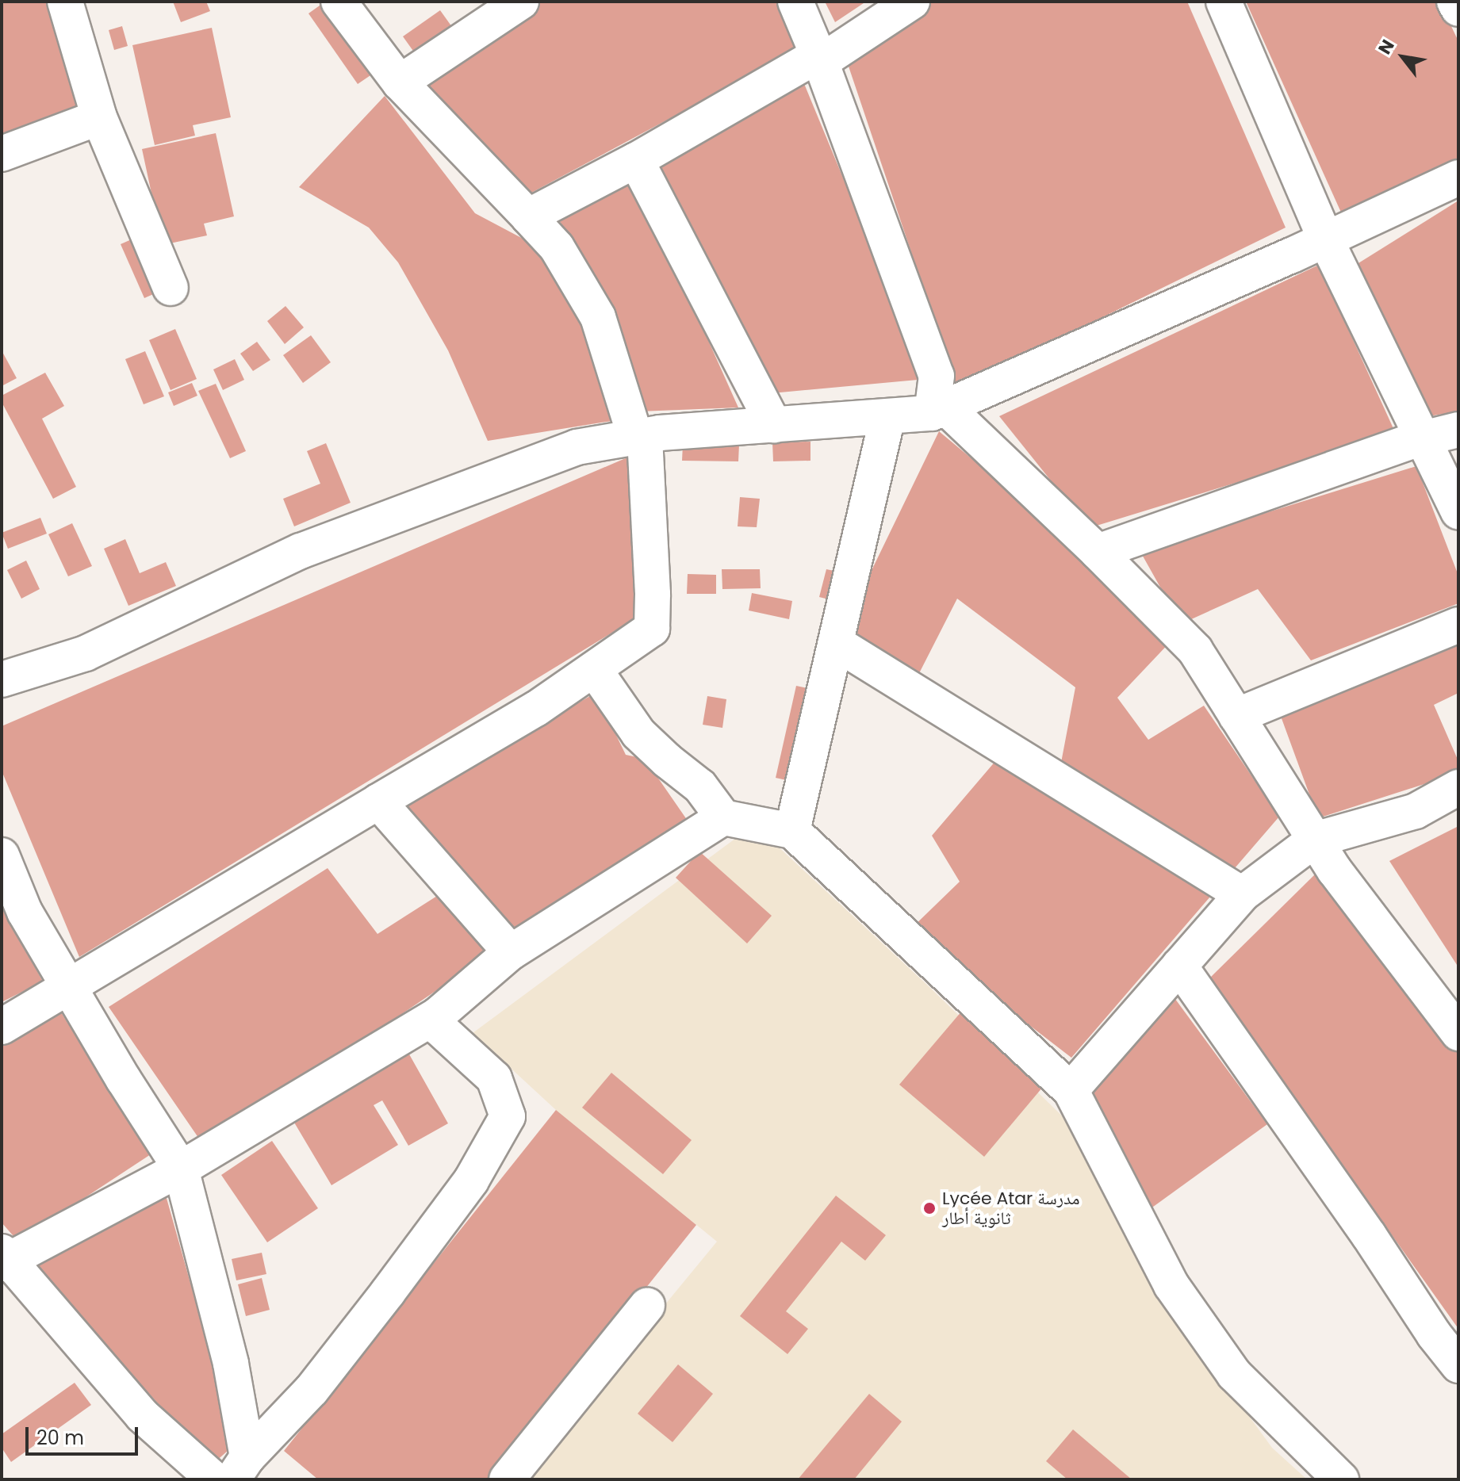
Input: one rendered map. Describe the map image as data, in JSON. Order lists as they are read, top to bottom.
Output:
{
  "places": ["Lycée Atar مدرسة ثانوية أطار"],
  "scale_bar": "20 m",
  "north": "top left"
}
